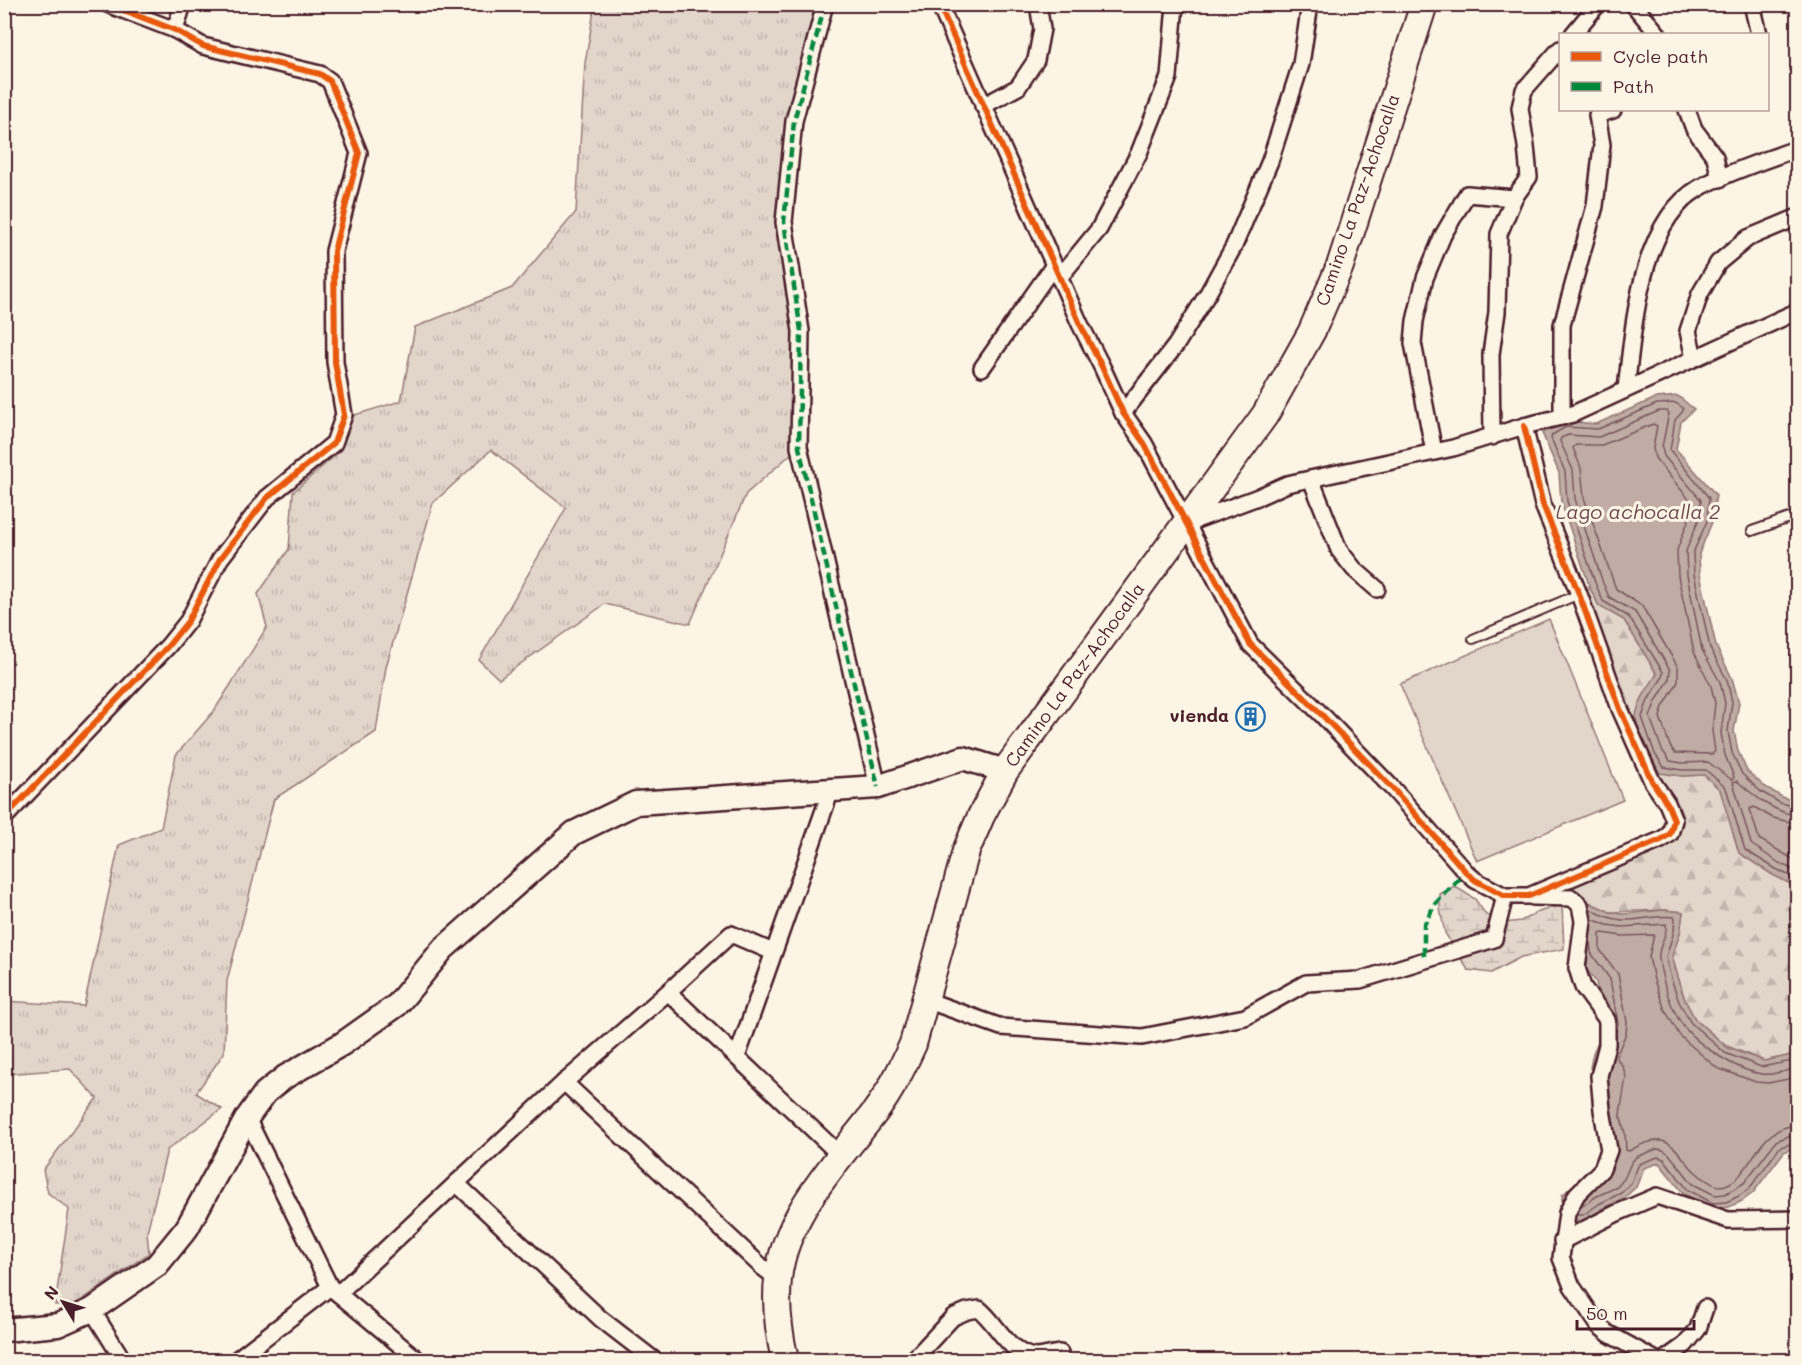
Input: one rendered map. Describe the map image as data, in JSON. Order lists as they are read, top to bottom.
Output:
{
  "streets": {
    "main road": ["Camino La Paz-Achocalla"]
  },
  "water": ["Lago achocalla 2"],
  "places": {
    "building": ["vienda"]
  },
  "legend": ["Cycle path", "Path"],
  "scale_bar": "50 m",
  "north": "top left"
}
